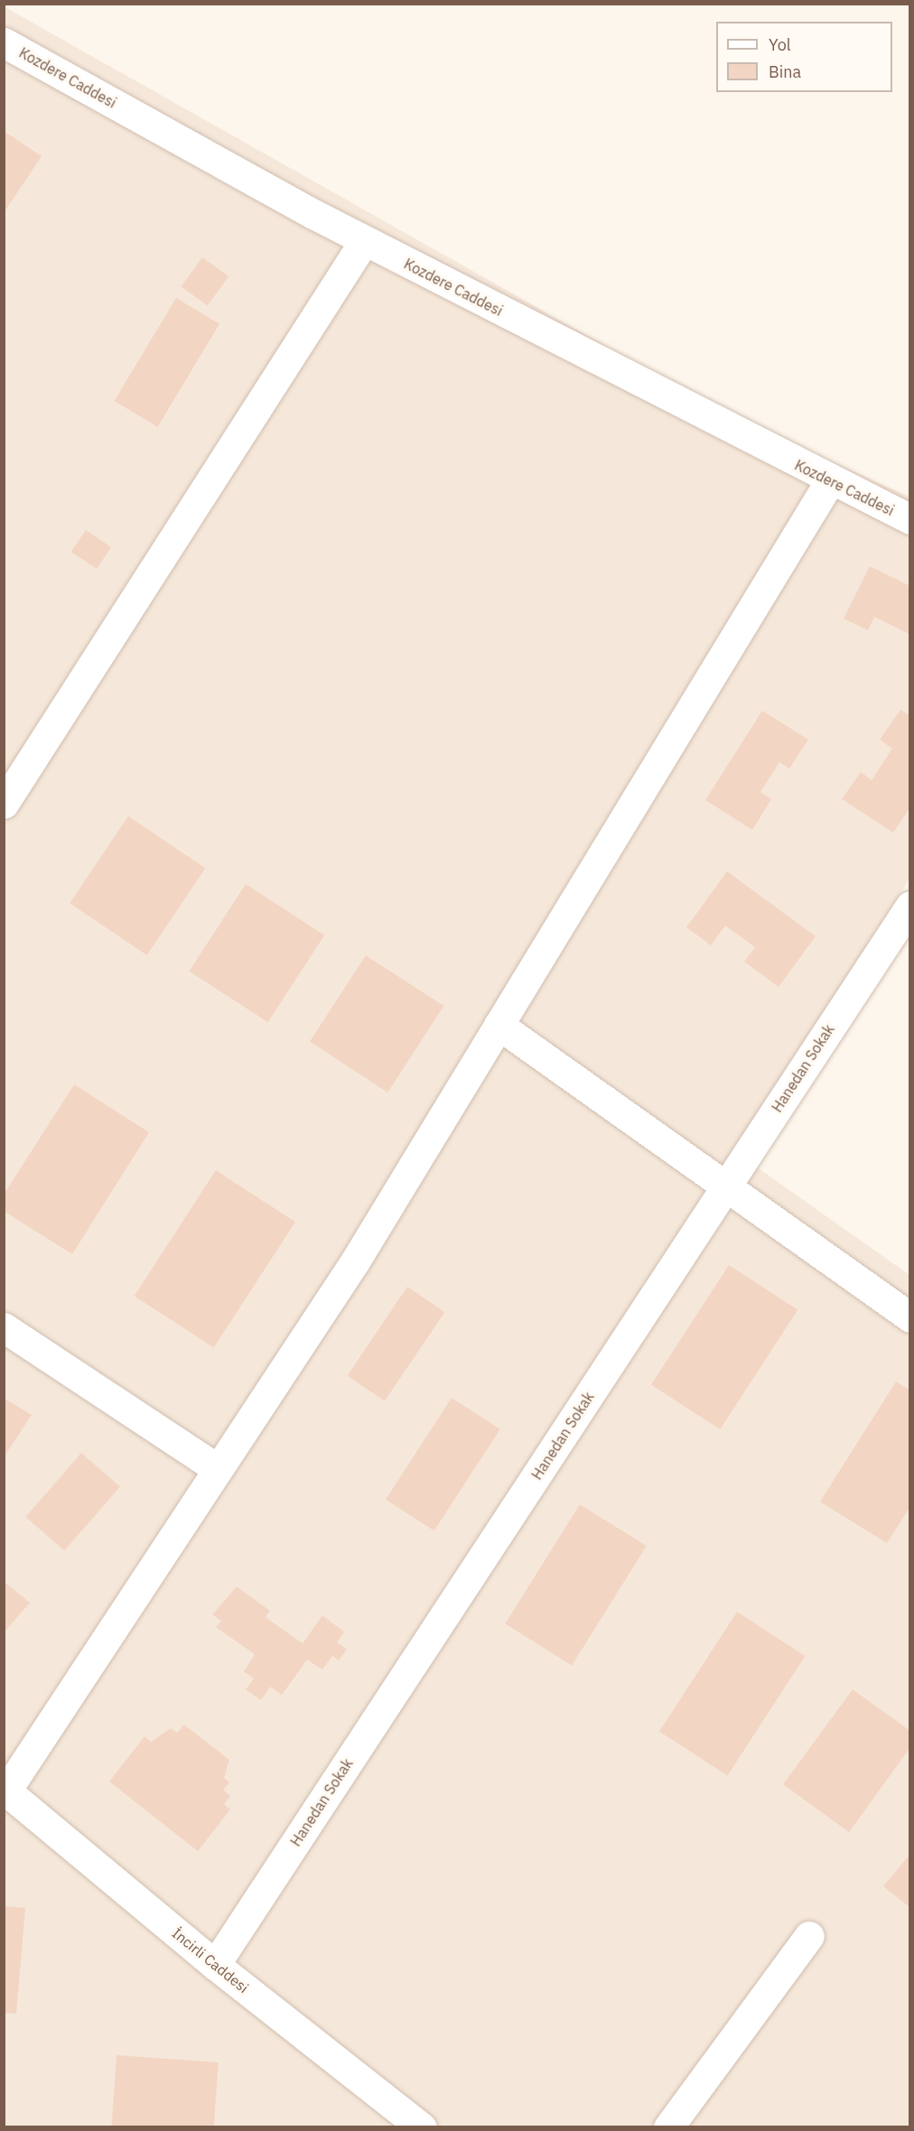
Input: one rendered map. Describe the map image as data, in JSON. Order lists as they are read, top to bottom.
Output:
{
  "streets": {
    "street": ["Kozdere Caddesi", "Hanedan Sokak", "İncirli Caddesi"]
  },
  "crossings": [
    ["Hanedan Sokak", "İncirli Caddesi"]
  ],
  "legend": ["Yol", "Bina"]
}
